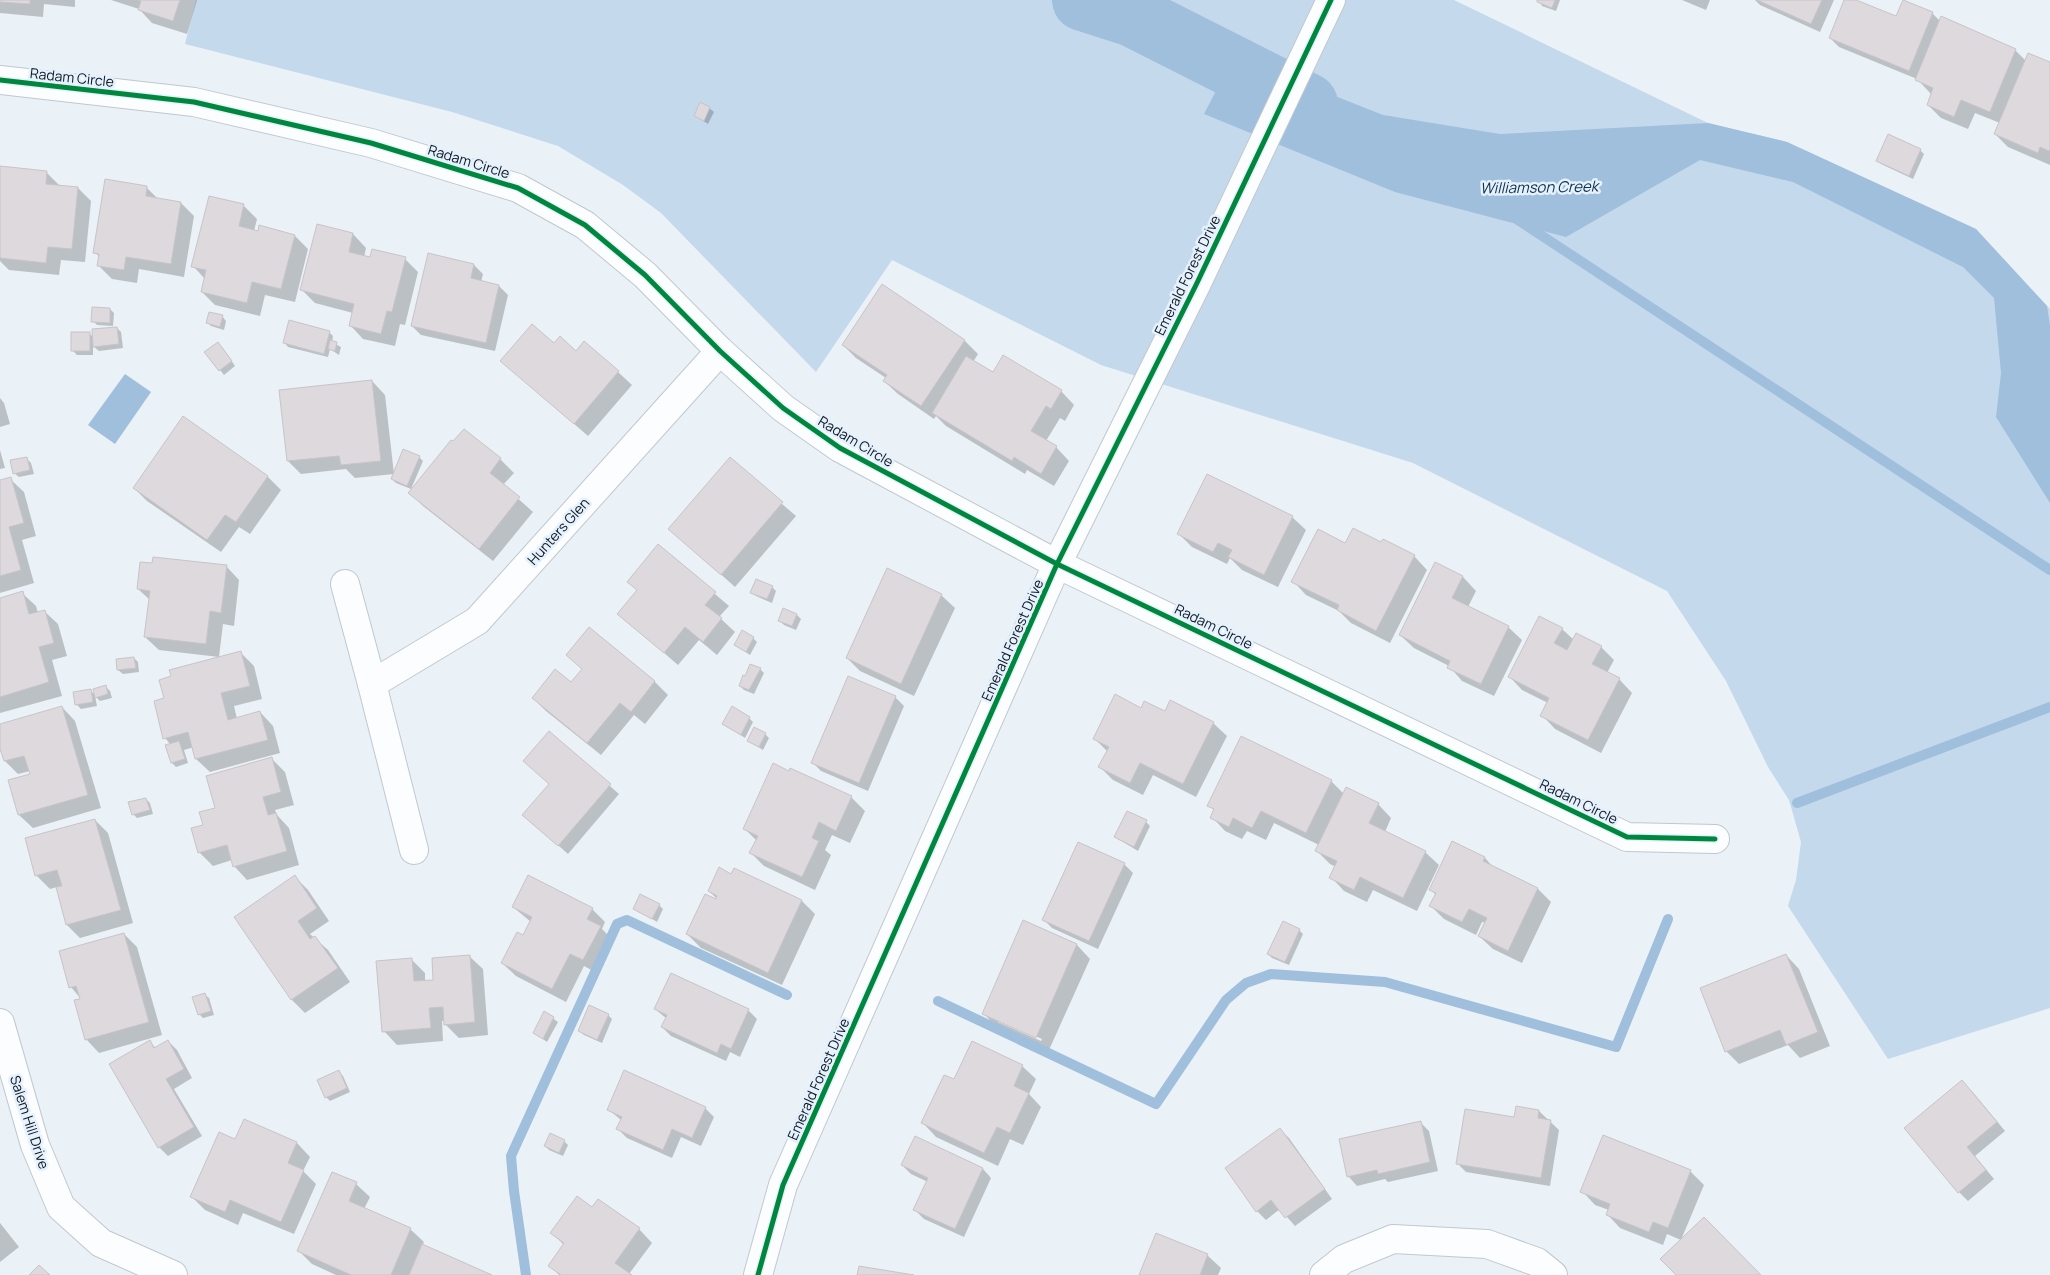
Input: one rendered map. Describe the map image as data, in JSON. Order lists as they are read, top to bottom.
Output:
{
  "streets": {
    "street": [
      "Radam Circle",
      "Emerald Forest Drive",
      "Hunters Glen",
      "Salem Hill Drive"
    ]
  },
  "crossings": [
    ["Radam Circle", "Emerald Forest Drive"],
    ["Radam Circle", "Hunters Glen"]
  ],
  "water": ["Williamson Creek"]
}
